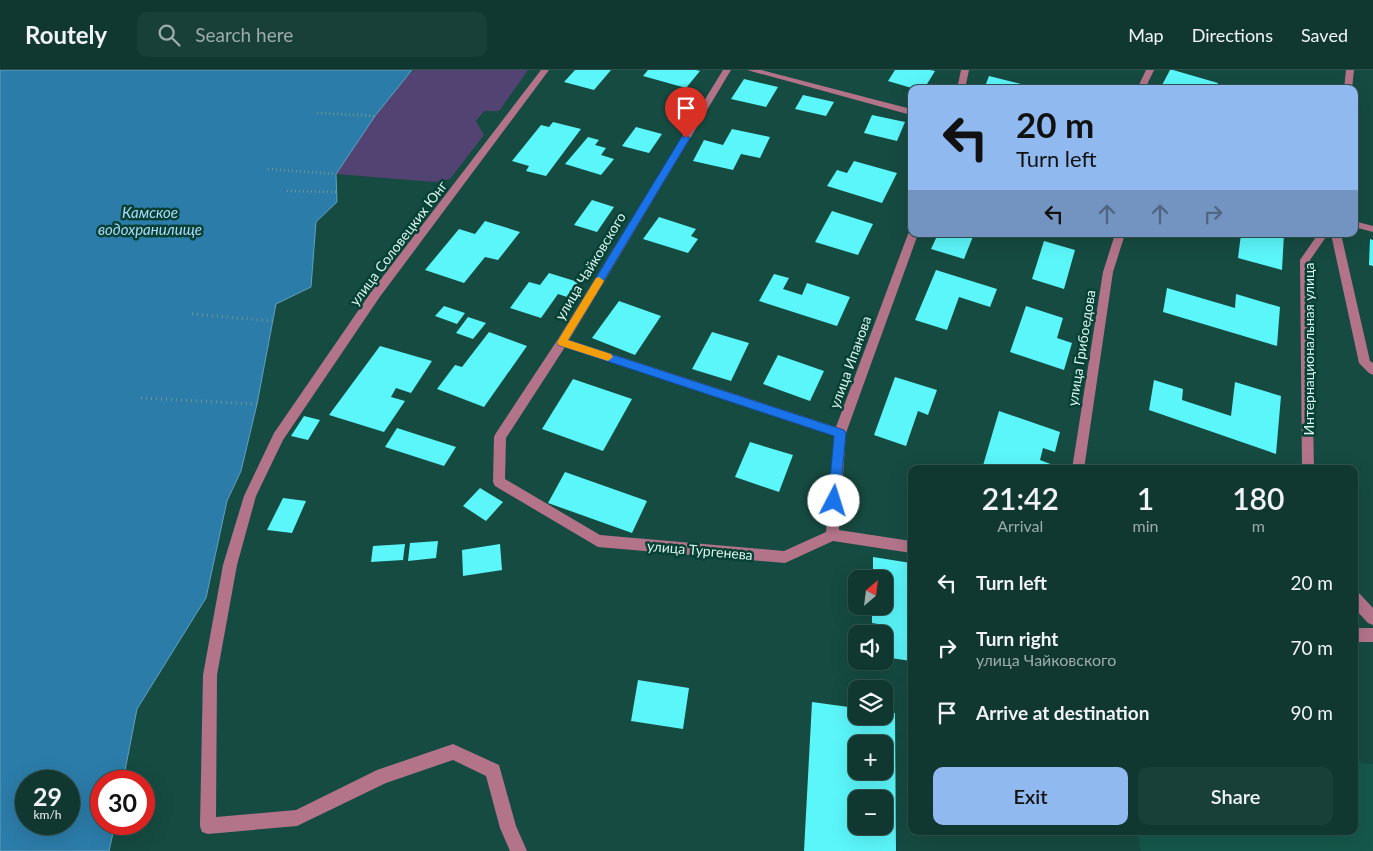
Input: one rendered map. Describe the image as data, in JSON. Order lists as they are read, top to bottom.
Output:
{
  "streets": {
    "street": [
      "улица Соловецких Юнг",
      "улица Чайковского",
      "улица Грибоедова",
      "Интернациональная улица",
      "улица Ипанова",
      "улица Тургенева"
    ]
  },
  "crossings": [
    ["улица Чайковского", "улица Тургенева"],
    ["улица Ипанова", "улица Тургенева"]
  ],
  "water": ["Камское водохранилище"],
  "north": "top right",
  "page": {
    "header": "Routely",
    "search": "Search here",
    "nav": ["Map", "Directions", "Saved"],
    "turn": ["20 m", "Turn left"],
    "eta": [
      "21:42",
      "Arrival",
      "1",
      "min",
      "180",
      "m"
    ],
    "list": [
      {
        "name": "Turn left",
        "value": "20 m"
      },
      {
        "name": "Turn right",
        "note": "улица Чайковского",
        "value": "70 m"
      },
      {
        "name": "Arrive at destination",
        "value": "90 m"
      }
    ],
    "map_buttons": ["+", "−"],
    "buttons": ["Exit", "Share"],
    "speed": "29 km/h",
    "limit": "30"
  }
}
